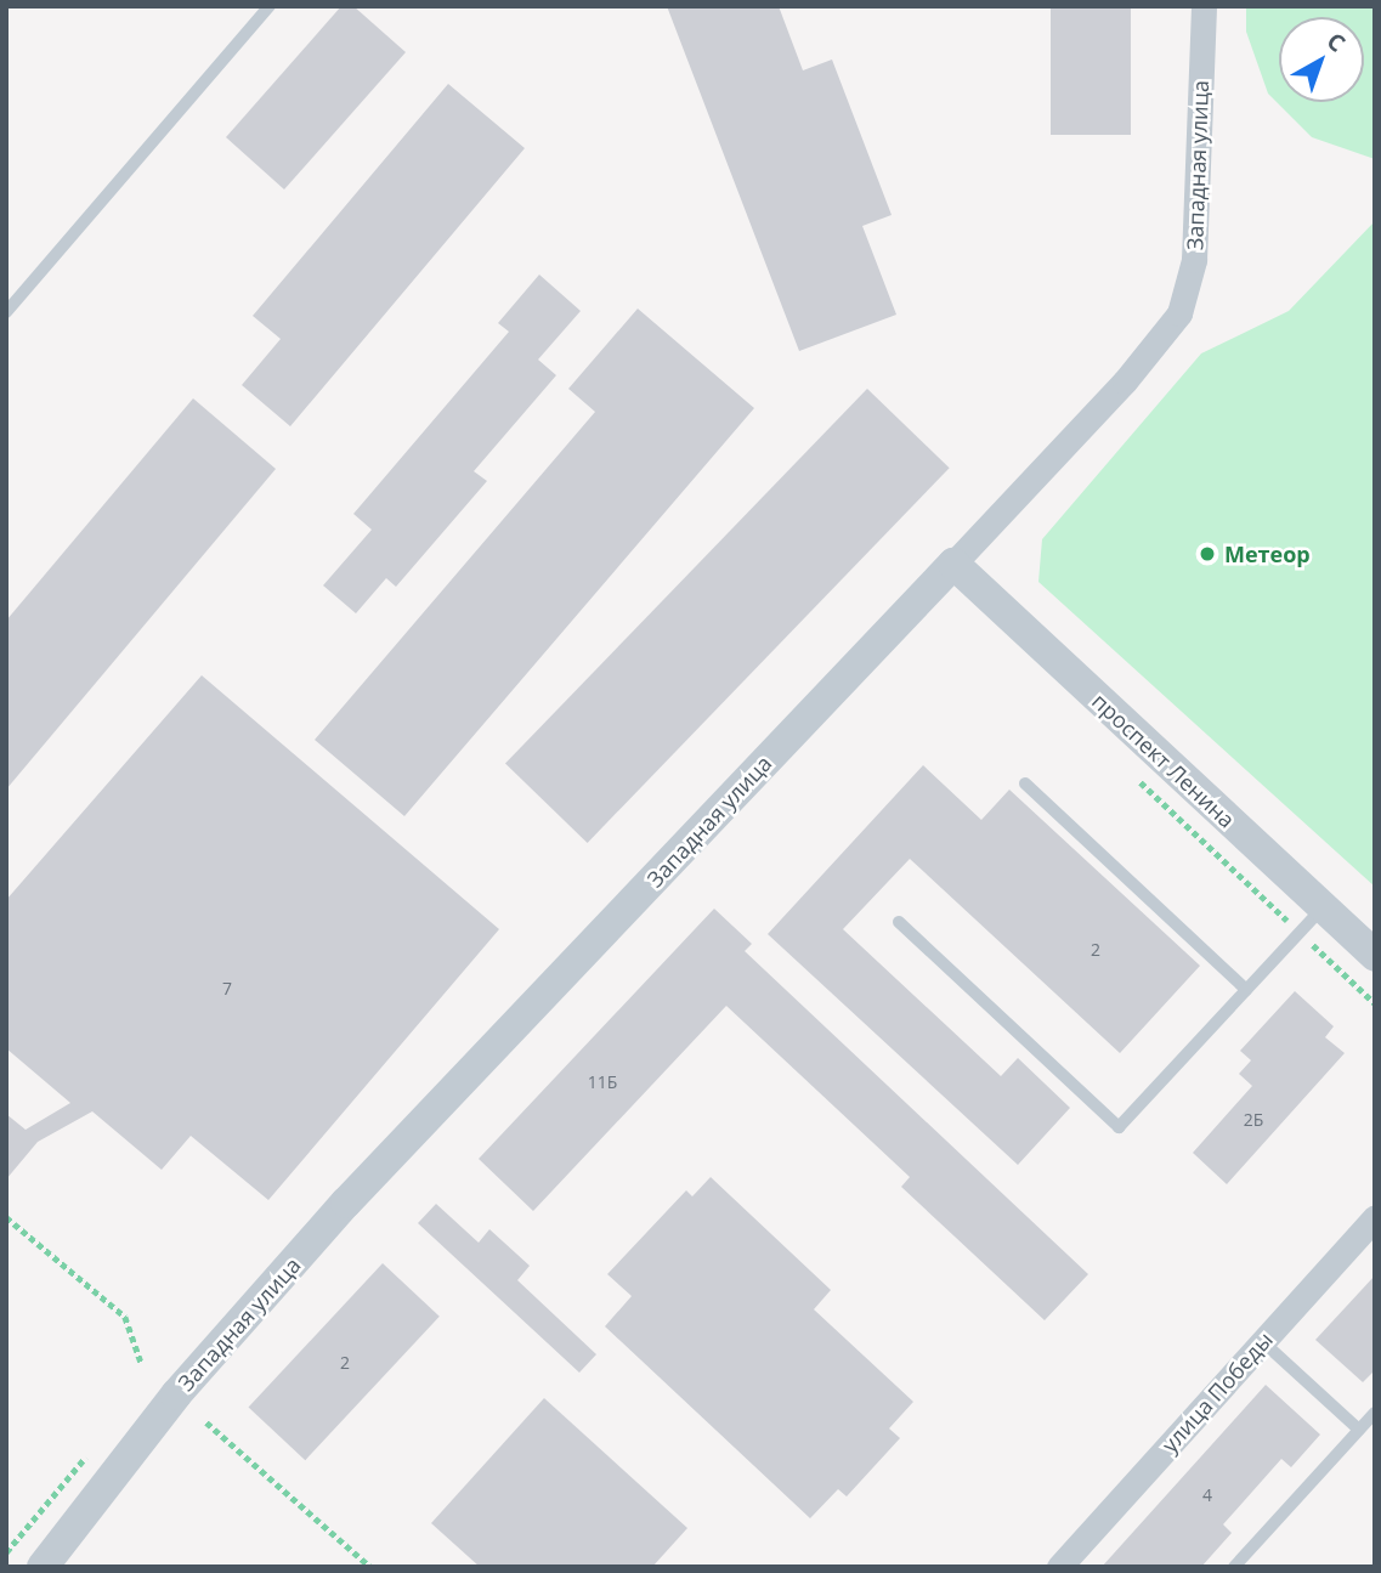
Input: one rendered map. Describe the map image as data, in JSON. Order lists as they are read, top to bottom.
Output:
{
  "streets": {
    "street": ["Западная улица", "проспект Ленина", "улица Победы"]
  },
  "crossings": [
    ["Западная улица", "проспект Ленина"]
  ],
  "places": ["Метеор"],
  "house_numbers": [
    "2",
    "7",
    "11Б",
    "2Б",
    "2",
    "4"
  ],
  "north": "top right"
}
